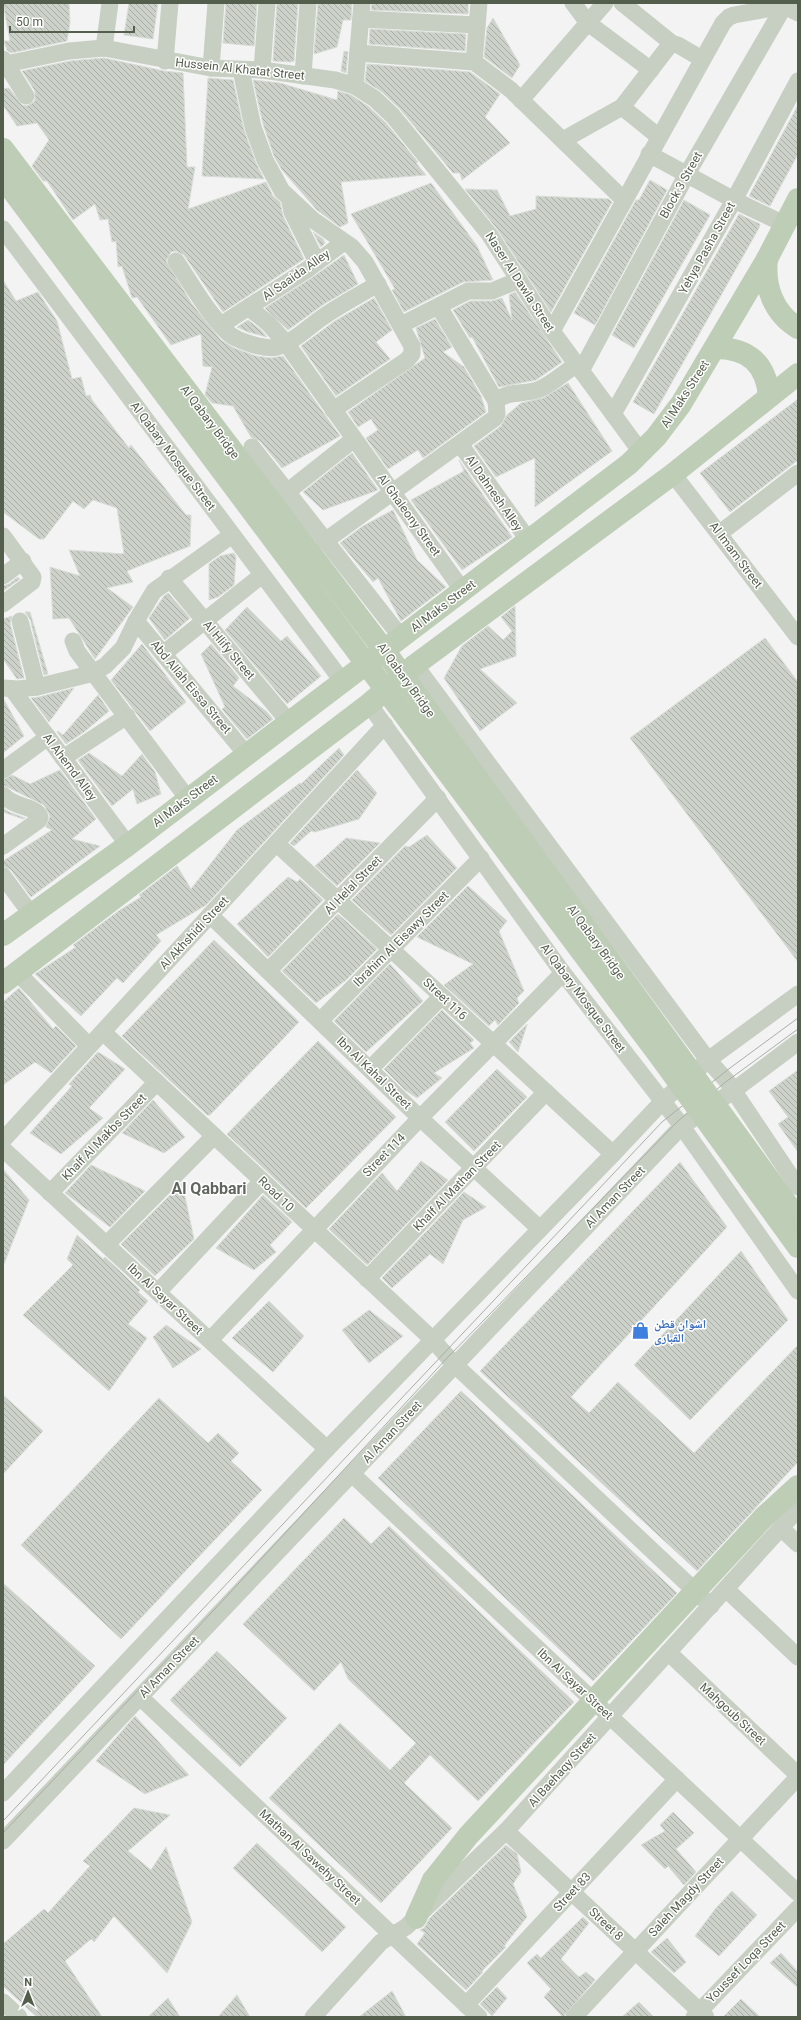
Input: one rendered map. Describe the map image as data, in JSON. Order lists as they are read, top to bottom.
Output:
{
  "streets": {
    "main road": ["Al Maks Street", "Al Qabary Bridge"],
    "street": [
      "Hussein Al Khatat Street",
      "Block 3 Street",
      "Yehya Pasha Street",
      "Al Saaida Alley",
      "Naser Al Dawla Street",
      "Al Qabary Mosque Street",
      "Al Dahnesh Alley",
      "Al Ghaleony Street",
      "Al Imam Street",
      "Al Hlify Street",
      "Abd Allah Eissa Street",
      "Al Ahemd Alley",
      "Al Helal Street",
      "Al Akhshidi Street",
      "Ibrahim Al Eisawy Street",
      "Street 116",
      "Ibn Al Kahal Street",
      "Khalf Al Makbs Street",
      "Street 114",
      "Khalf Al Mathan Street",
      "Road 10",
      "Al Aman Street",
      "Ibn Al Sayar Street",
      "Mahgoub Street",
      "Al Baehaqy Street",
      "Mathan Al Sawehy Street",
      "Street 83",
      "Saleh Magdy Street",
      "Street 8",
      "Youssef Loqa Street"
    ]
  },
  "crossings": [
    ["Hussein Al Khatat Street", "Naser Al Dawla Street"],
    ["Block 3 Street", "Naser Al Dawla Street"],
    ["Yehya Pasha Street", "Naser Al Dawla Street"],
    ["Al Saaida Alley", "Al Ghaleony Street"],
    ["Naser Al Dawla Street", "Al Maks Street"],
    ["Al Maks Street", "Al Qabary Mosque Street"],
    ["Al Maks Street", "Al Dahnesh Alley"],
    ["Al Maks Street", "Al Ghaleony Street"],
    ["Al Maks Street", "Al Hlify Street"],
    ["Al Maks Street", "Abd Allah Eissa Street"],
    ["Al Maks Street", "Al Ahemd Alley"],
    ["Al Qabary Mosque Street", "Al Helal Street"],
    ["Al Qabary Mosque Street", "Al Akhshidi Street"],
    ["Al Qabary Mosque Street", "Ibrahim Al Eisawy Street"],
    ["Al Qabary Mosque Street", "Street 114"],
    ["Al Qabary Mosque Street", "Al Aman Street"],
    ["Al Helal Street", "Street 116"],
    ["Al Helal Street", "Ibn Al Kahal Street"],
    ["Al Akhshidi Street", "Street 116"],
    ["Al Akhshidi Street", "Ibn Al Kahal Street"],
    ["Al Akhshidi Street", "Road 10"],
    ["Ibrahim Al Eisawy Street", "Street 116"],
    ["Ibrahim Al Eisawy Street", "Ibn Al Kahal Street"],
    ["Street 116", "Street 114"],
    ["Street 116", "Khalf Al Mathan Street"],
    ["Ibn Al Kahal Street", "Street 114"],
    ["Ibn Al Kahal Street", "Khalf Al Mathan Street"],
    ["Khalf Al Makbs Street", "Road 10"],
    ["Khalf Al Makbs Street", "Ibn Al Sayar Street"],
    ["Street 114", "Road 10"],
    ["Street 114", "Ibn Al Sayar Street"],
    ["Khalf Al Mathan Street", "Road 10"],
    ["Road 10", "Al Aman Street"],
    ["Road 10", "Al Baehaqy Street"],
    ["Al Aman Street", "Ibn Al Sayar Street"],
    ["Al Aman Street", "Mathan Al Sawehy Street"],
    ["Ibn Al Sayar Street", "Al Baehaqy Street"],
    ["Ibn Al Sayar Street", "Street 83"],
    ["Ibn Al Sayar Street", "Saleh Magdy Street"],
    ["Mahgoub Street", "Al Baehaqy Street"],
    ["Mahgoub Street", "Saleh Magdy Street"],
    ["Al Baehaqy Street", "Mathan Al Sawehy Street"],
    ["Al Baehaqy Street", "Street 8"],
    ["Mathan Al Sawehy Street", "Street 83"],
    ["Street 83", "Street 8"],
    ["Saleh Magdy Street", "Street 8"],
    ["Street 8", "Youssef Loqa Street"]
  ],
  "districts": ["Al Qabbari"],
  "places": {
    "shop": ["اشوان قطن القبارى"]
  },
  "scale_bar": "50 m",
  "north": "top"
}
